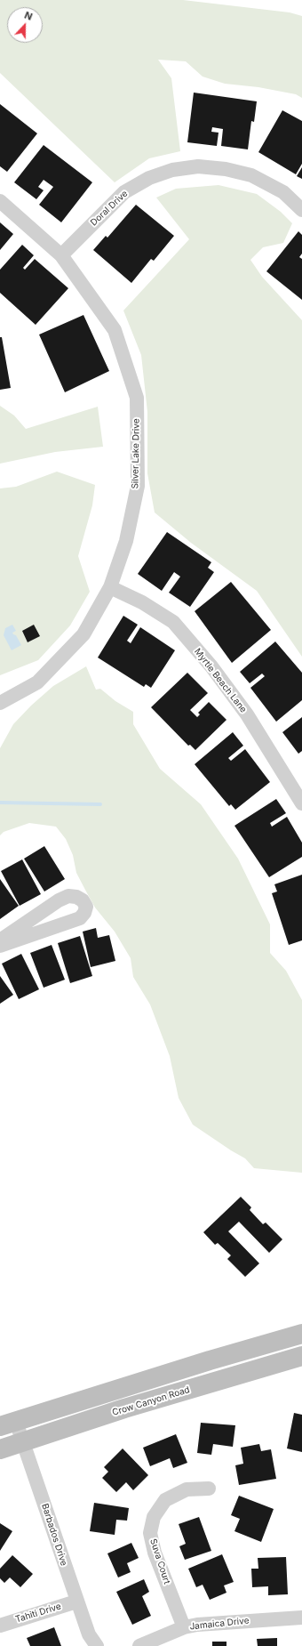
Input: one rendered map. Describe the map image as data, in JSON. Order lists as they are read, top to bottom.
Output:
{
  "streets": {
    "main road": ["Crow Canyon Road"],
    "street": [
      "Doral Drive",
      "Silver Lake Drive",
      "Myrtle Beach Lane",
      "Barbados Drive",
      "Suva Court",
      "Tahiti Drive",
      "Jamaica Drive"
    ]
  },
  "crossings": [
    ["Doral Drive", "Silver Lake Drive"],
    ["Silver Lake Drive", "Myrtle Beach Lane"],
    ["Crow Canyon Road", "Barbados Drive"],
    ["Barbados Drive", "Tahiti Drive"],
    ["Suva Court", "Jamaica Drive"]
  ],
  "north": "top"
}
